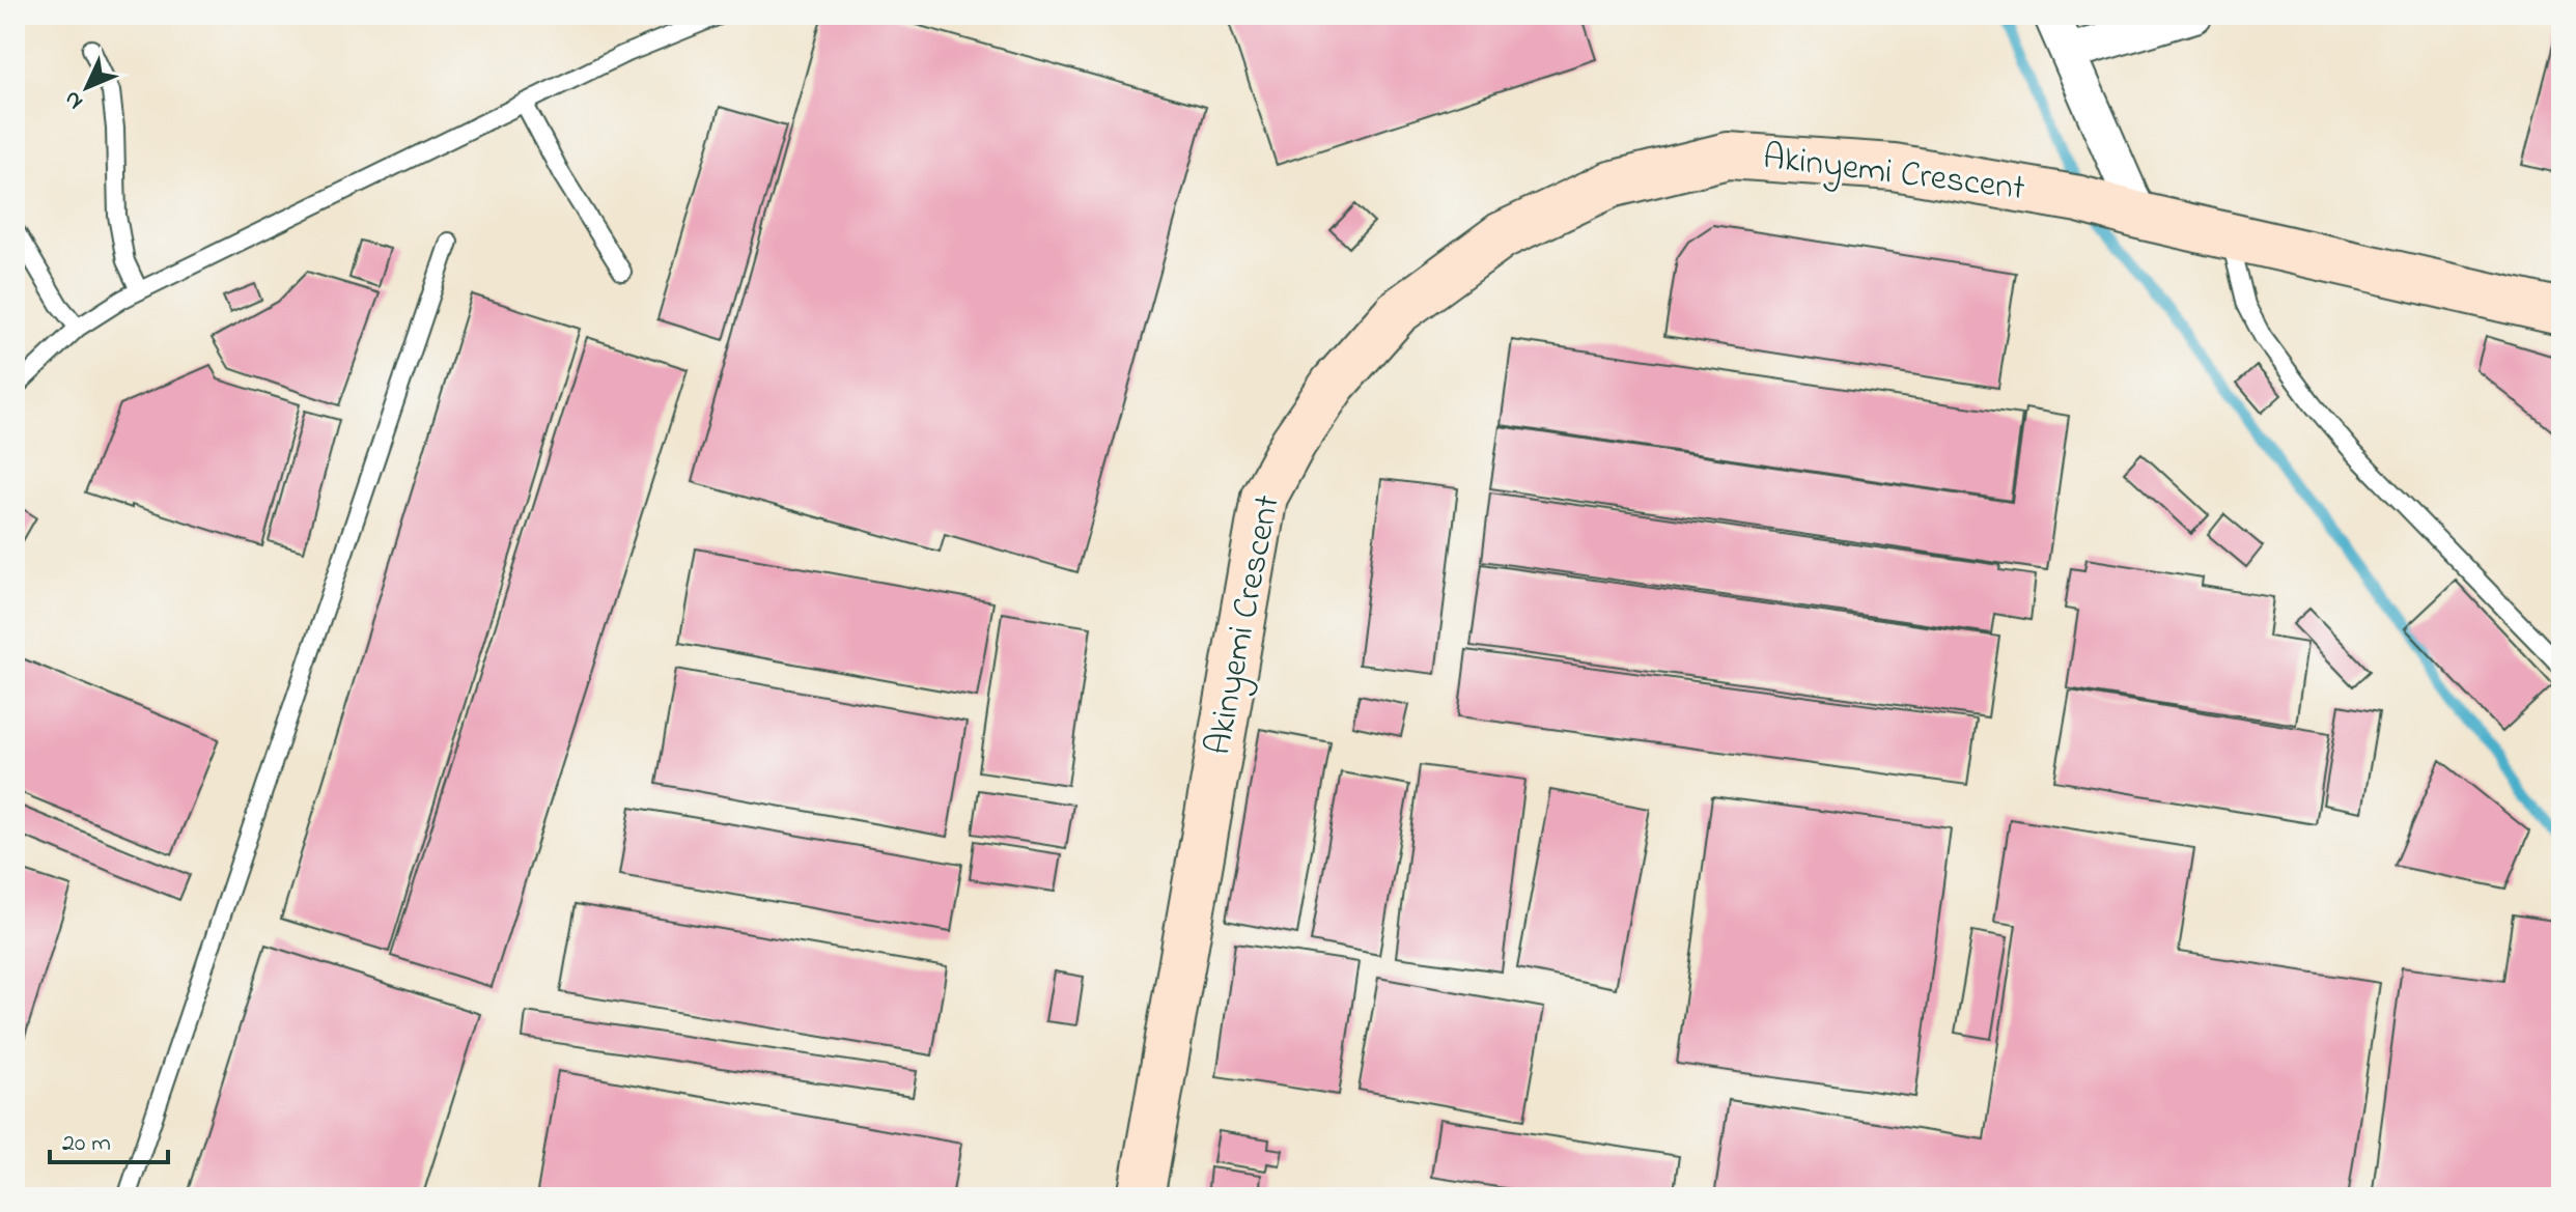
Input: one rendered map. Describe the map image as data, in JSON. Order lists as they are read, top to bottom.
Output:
{
  "streets": {
    "street": ["Akinyemi Crescent"]
  },
  "scale_bar": "20 m",
  "north": "bottom left"
}
